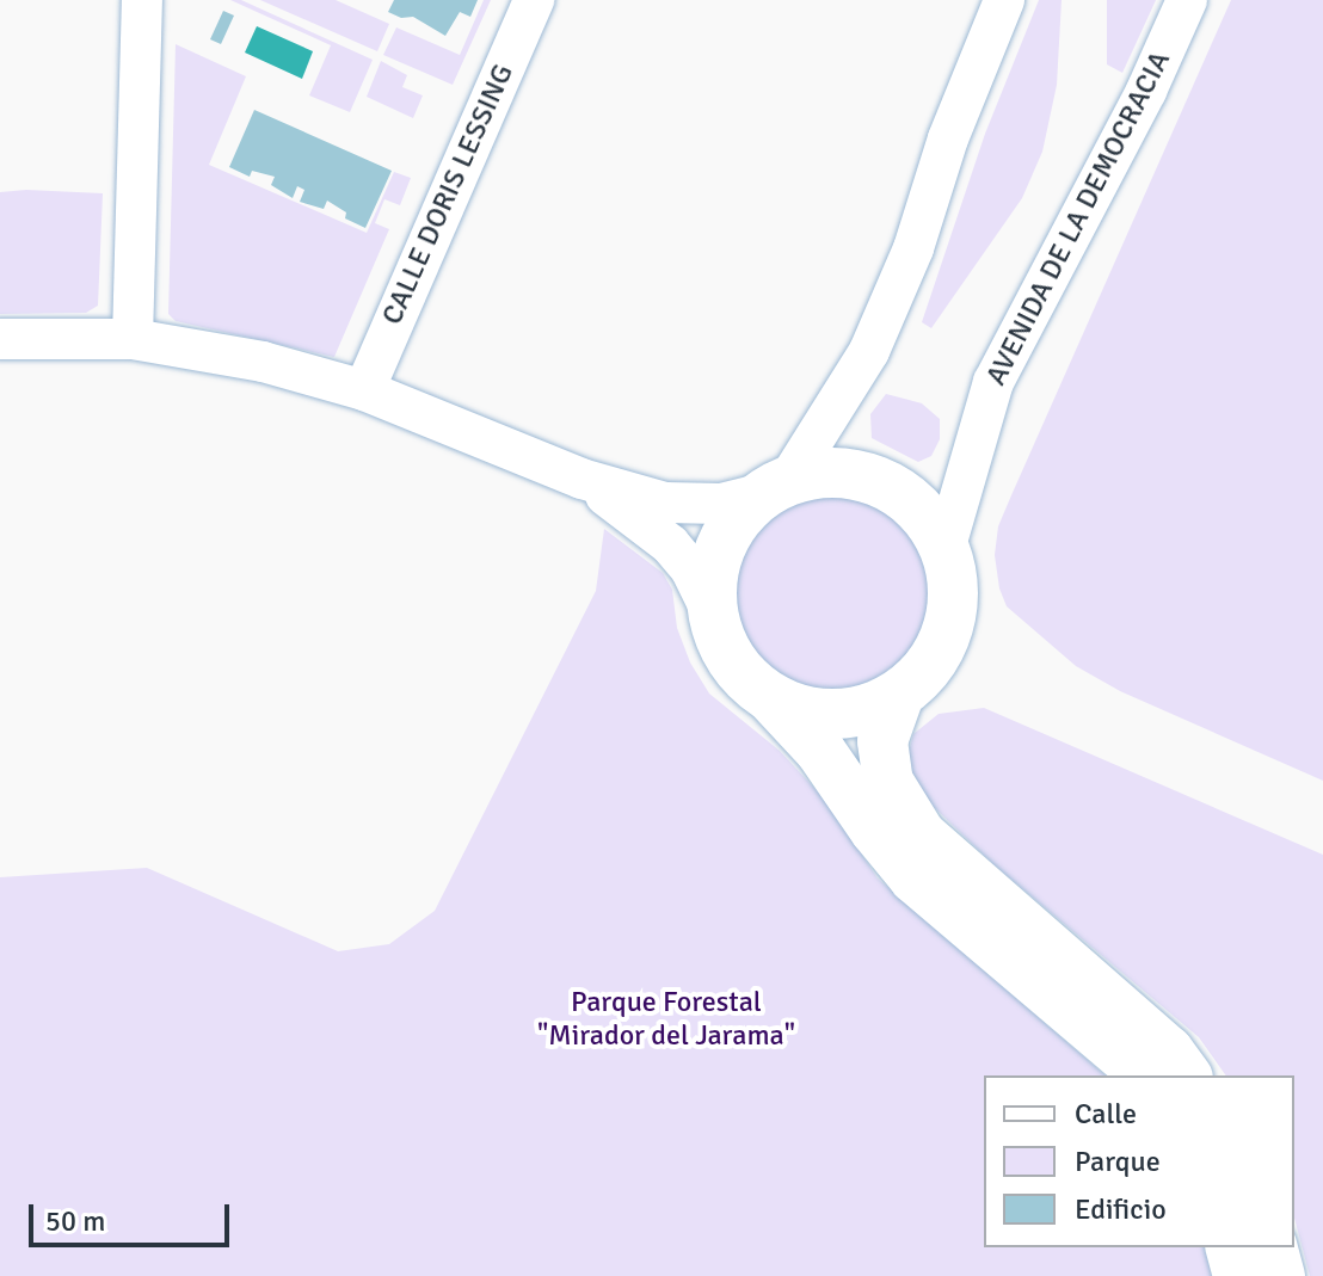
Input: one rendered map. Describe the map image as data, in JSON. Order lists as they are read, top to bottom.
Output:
{
  "streets": {
    "street": ["CALLE DORIS LESSING", "AVENIDA DE LA DEMOCRACIA"]
  },
  "parks": ["Parque Forestal \"Mirador del Jarama\""],
  "legend": ["Calle", "Parque", "Edificio"],
  "scale_bar": "50 m"
}
